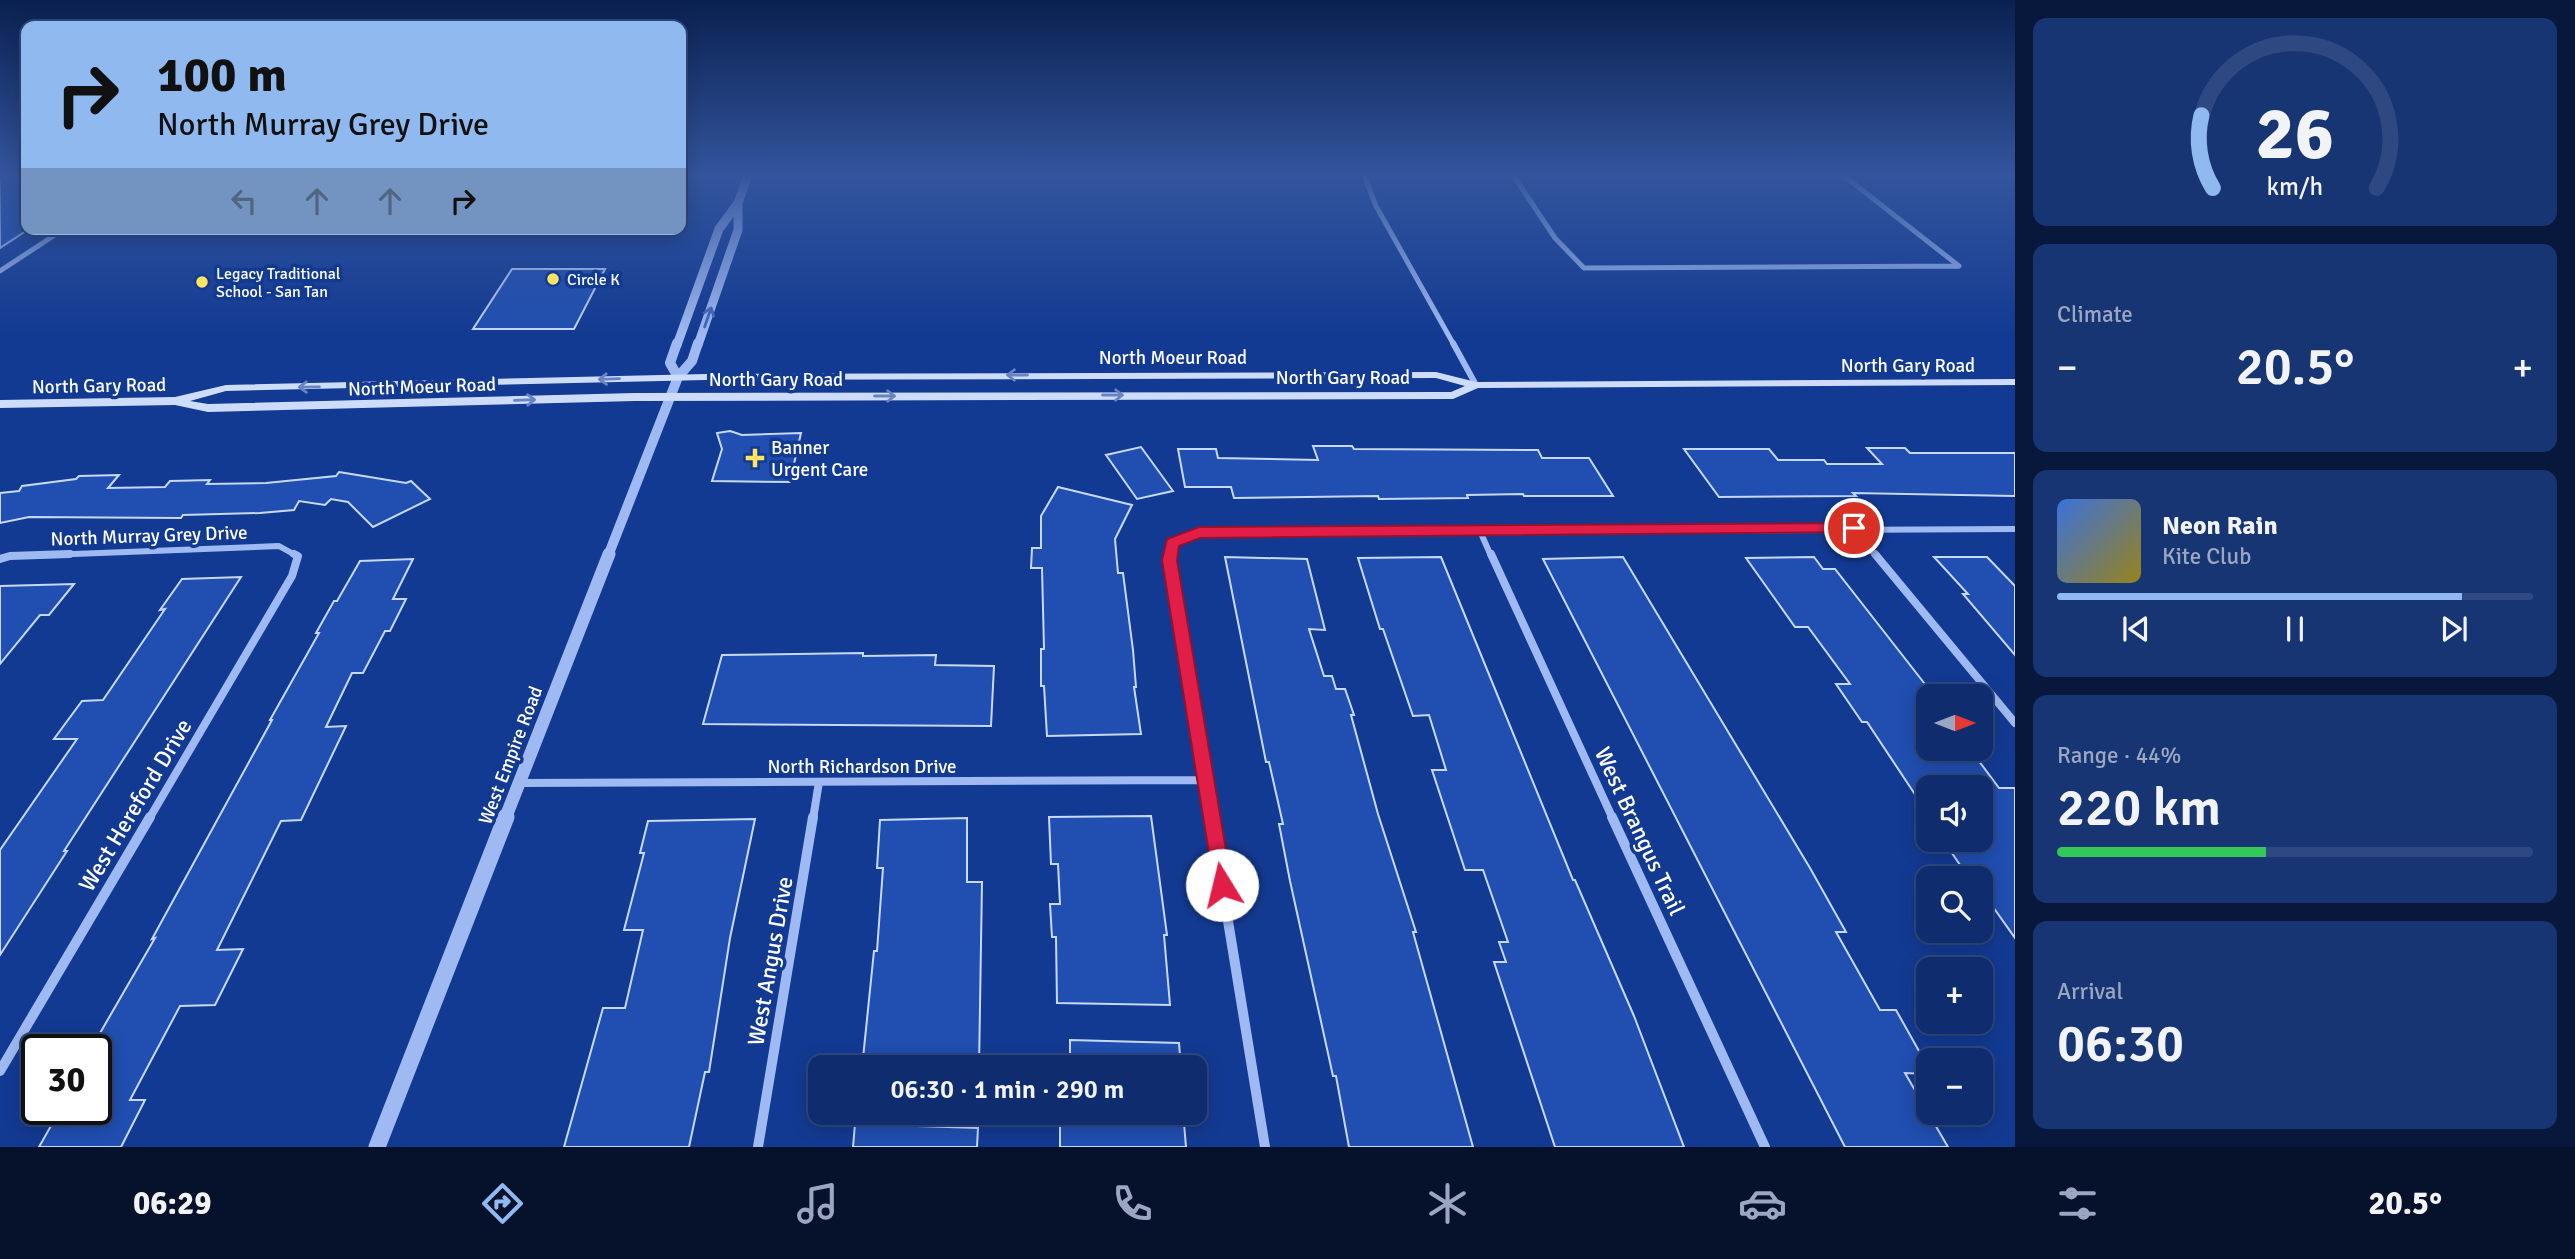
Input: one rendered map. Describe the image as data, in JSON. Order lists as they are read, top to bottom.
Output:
{
  "streets": {
    "main road": ["North Moeur Road", "North Gary Road"],
    "street": [
      "North Murray Grey Drive",
      "West Empire Road",
      "North Richardson Drive",
      "West Hereford Drive",
      "West Brangus Trail",
      "West Angus Drive"
    ]
  },
  "crossings": [
    ["North Moeur Road", "North Gary Road"],
    ["North Moeur Road", "West Empire Road"],
    ["North Gary Road", "West Empire Road"],
    ["North Murray Grey Drive", "West Hereford Drive"],
    ["West Empire Road", "North Richardson Drive"],
    ["North Richardson Drive", "West Angus Drive"]
  ],
  "places": {
    "other": ["Circle K", "Legacy Traditional School - San Tan"],
    "health": ["Banner Urgent Care"]
  },
  "north": "right",
  "page": {
    "turn": ["100 m", "North Murray Grey Drive"],
    "tile": [
      "Climate",
      ["Range · 44%", "220 km"],
      ["Arrival", "06:30"]
    ],
    "heat": ["−", "20.5°", "+"],
    "song": ["Neon Rain", "Kite Club"],
    "map_buttons": ["+", "−"],
    "limit": "30",
    "trip": "06:30 · 1 min · 290 m",
    "tabs": ["06:29", "20.5°"],
    "gauge": ["26", "km/h"]
  }
}
